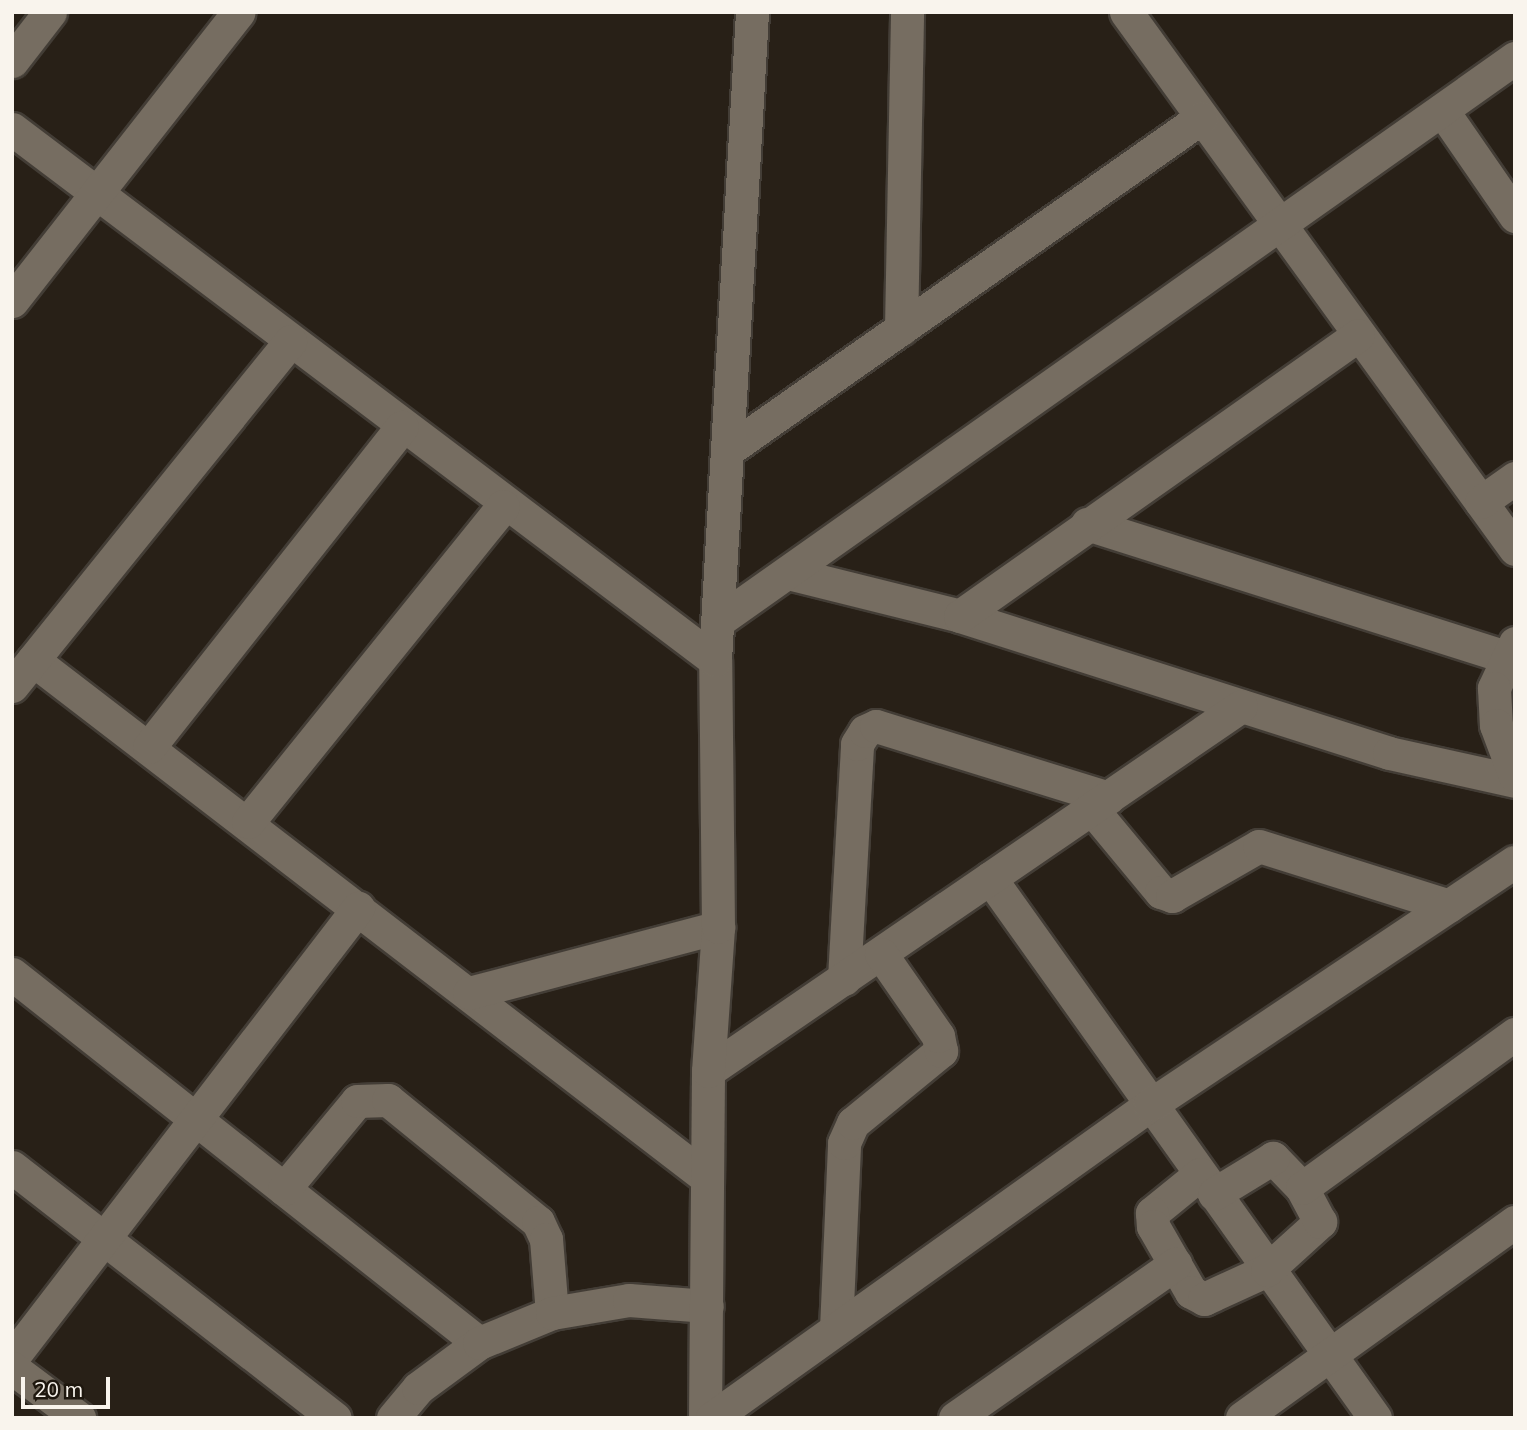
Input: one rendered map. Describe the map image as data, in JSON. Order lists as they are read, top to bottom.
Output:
{
  "scale_bar": "20 m"
}
